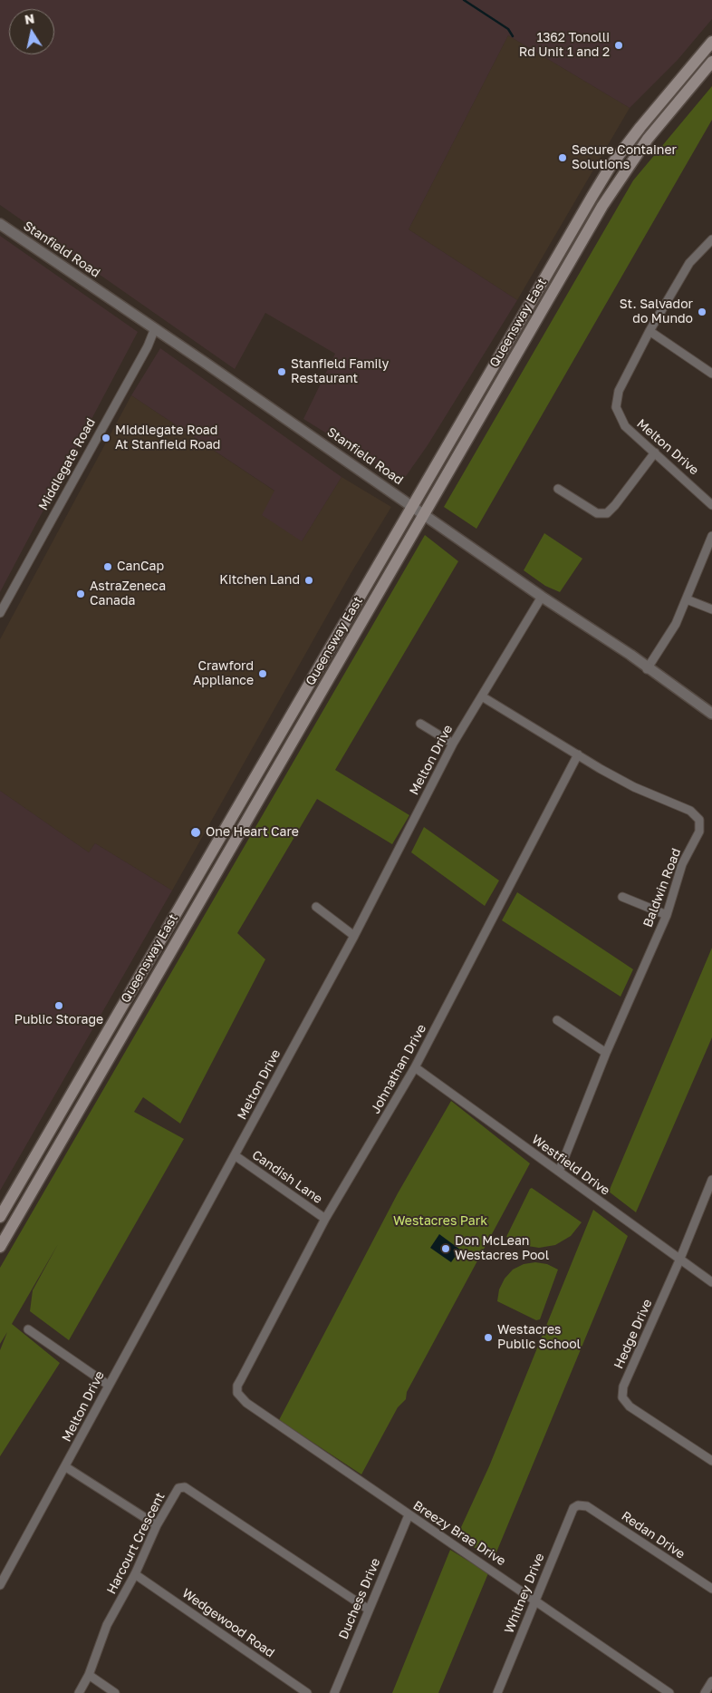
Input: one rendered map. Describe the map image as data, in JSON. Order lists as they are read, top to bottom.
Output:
{
  "streets": {
    "main road": ["Queensway East"],
    "street": [
      "Stanfield Road",
      "Melton Drive",
      "Middlegate Road",
      "Baldwin Road",
      "Johnathan Drive",
      "Westfield Drive",
      "Candish Lane",
      "Hedge Drive",
      "Breezy Brae Drive",
      "Redan Drive",
      "Harcourt Crescent",
      "Whitney Drive",
      "Duchess Drive",
      "Wedgewood Road"
    ]
  },
  "crossings": [
    ["Stanfield Road", "Queensway East"],
    ["Stanfield Road", "Melton Drive"],
    ["Stanfield Road", "Middlegate Road"],
    ["Melton Drive", "Baldwin Road"],
    ["Melton Drive", "Candish Lane"],
    ["Baldwin Road", "Johnathan Drive"],
    ["Baldwin Road", "Westfield Drive"],
    ["Johnathan Drive", "Westfield Drive"],
    ["Johnathan Drive", "Candish Lane"],
    ["Johnathan Drive", "Breezy Brae Drive"],
    ["Westfield Drive", "Hedge Drive"],
    ["Breezy Brae Drive", "Whitney Drive"],
    ["Breezy Brae Drive", "Duchess Drive"],
    ["Redan Drive", "Whitney Drive"],
    ["Harcourt Crescent", "Duchess Drive"],
    ["Harcourt Crescent", "Wedgewood Road"]
  ],
  "parks": ["Westacres Park"],
  "places": [
    "1362 Tonolli Rd Unit 1 and 2",
    "Secure Container Solutions",
    "St. Salvador do Mundo",
    "Stanfield Family Restaurant",
    "Middlegate Road At Stanfield Road",
    "CanCap",
    "Kitchen Land",
    "AstraZeneca Canada",
    "Crawford Appliance",
    "One Heart Care",
    "Public Storage",
    "Don McLean Westacres Pool",
    "Westacres Public School"
  ],
  "north": "top"
}
